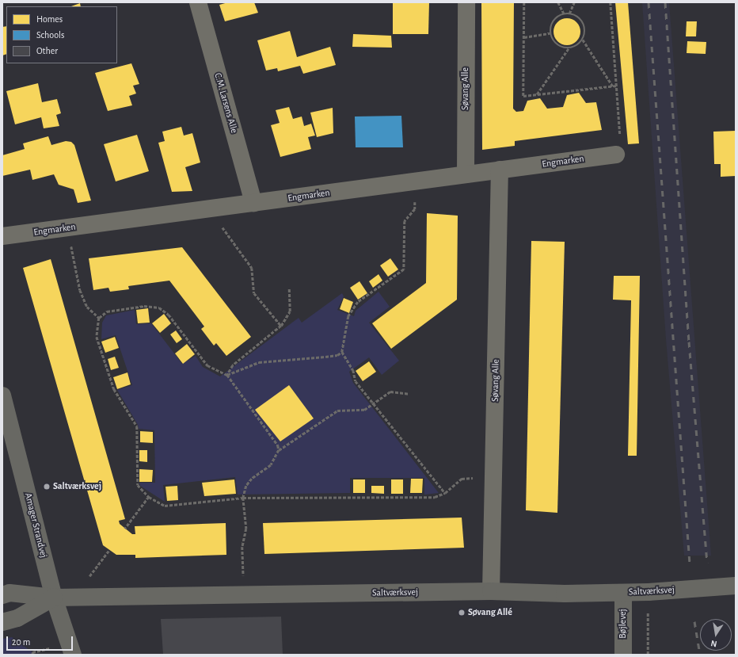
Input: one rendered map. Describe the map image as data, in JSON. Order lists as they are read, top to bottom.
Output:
{
  "streets": {
    "street": [
      "Søvang Alle",
      "C.M. Larsens Alle",
      "Engmarken",
      "Amager Strandvej",
      "Saltværksvej",
      "Bøjlevej"
    ]
  },
  "crossings": [
    ["Søvang Alle", "Engmarken"],
    ["Søvang Alle", "Saltværksvej"],
    ["C.M. Larsens Alle", "Engmarken"],
    ["Amager Strandvej", "Saltværksvej"],
    ["Saltværksvej", "Bøjlevej"]
  ],
  "places": ["Saltværksvej", "Søvang Allé"],
  "legend": ["Homes", "Schools", "Other"],
  "scale_bar": "20 m",
  "north": "bottom"
}
